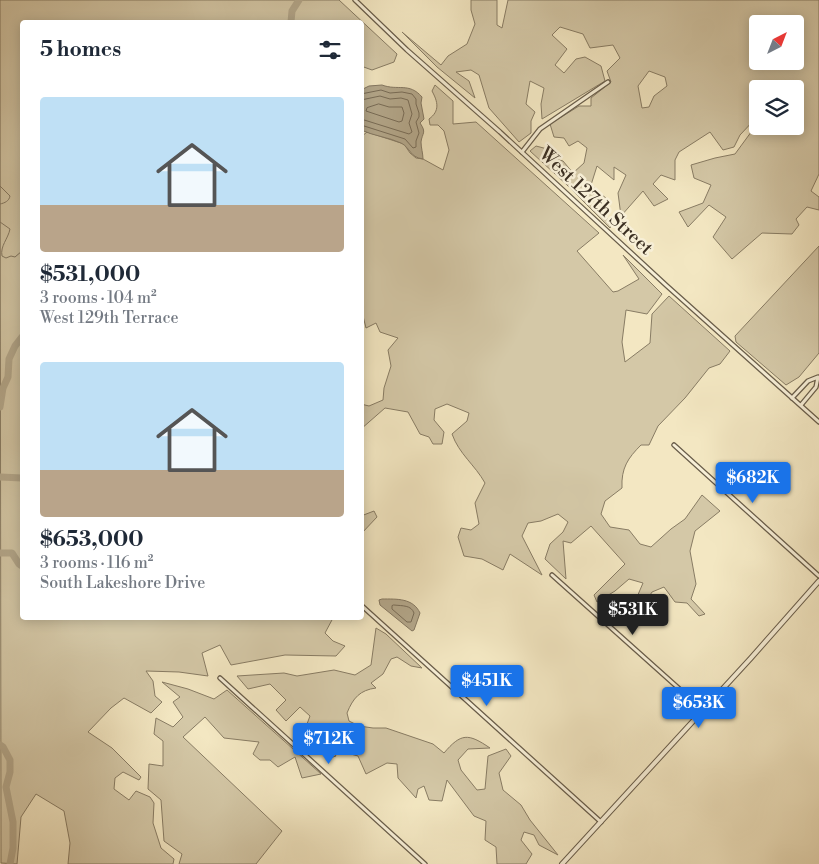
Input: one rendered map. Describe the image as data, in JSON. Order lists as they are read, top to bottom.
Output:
{
  "streets": {
    "street": ["West 127th Street"]
  },
  "north": "top right",
  "page": {
    "heading": "5 homes",
    "list": [
      {
        "name": "$531,000",
        "note": "3 rooms · 104 m² · West 129th Terrace"
      },
      {
        "name": "$653,000",
        "note": "3 rooms · 116 m² · South Lakeshore Drive"
      }
    ],
    "price": [
      "$682K",
      "$531K",
      "$451K",
      "$653K",
      "$712K"
    ]
  }
}
